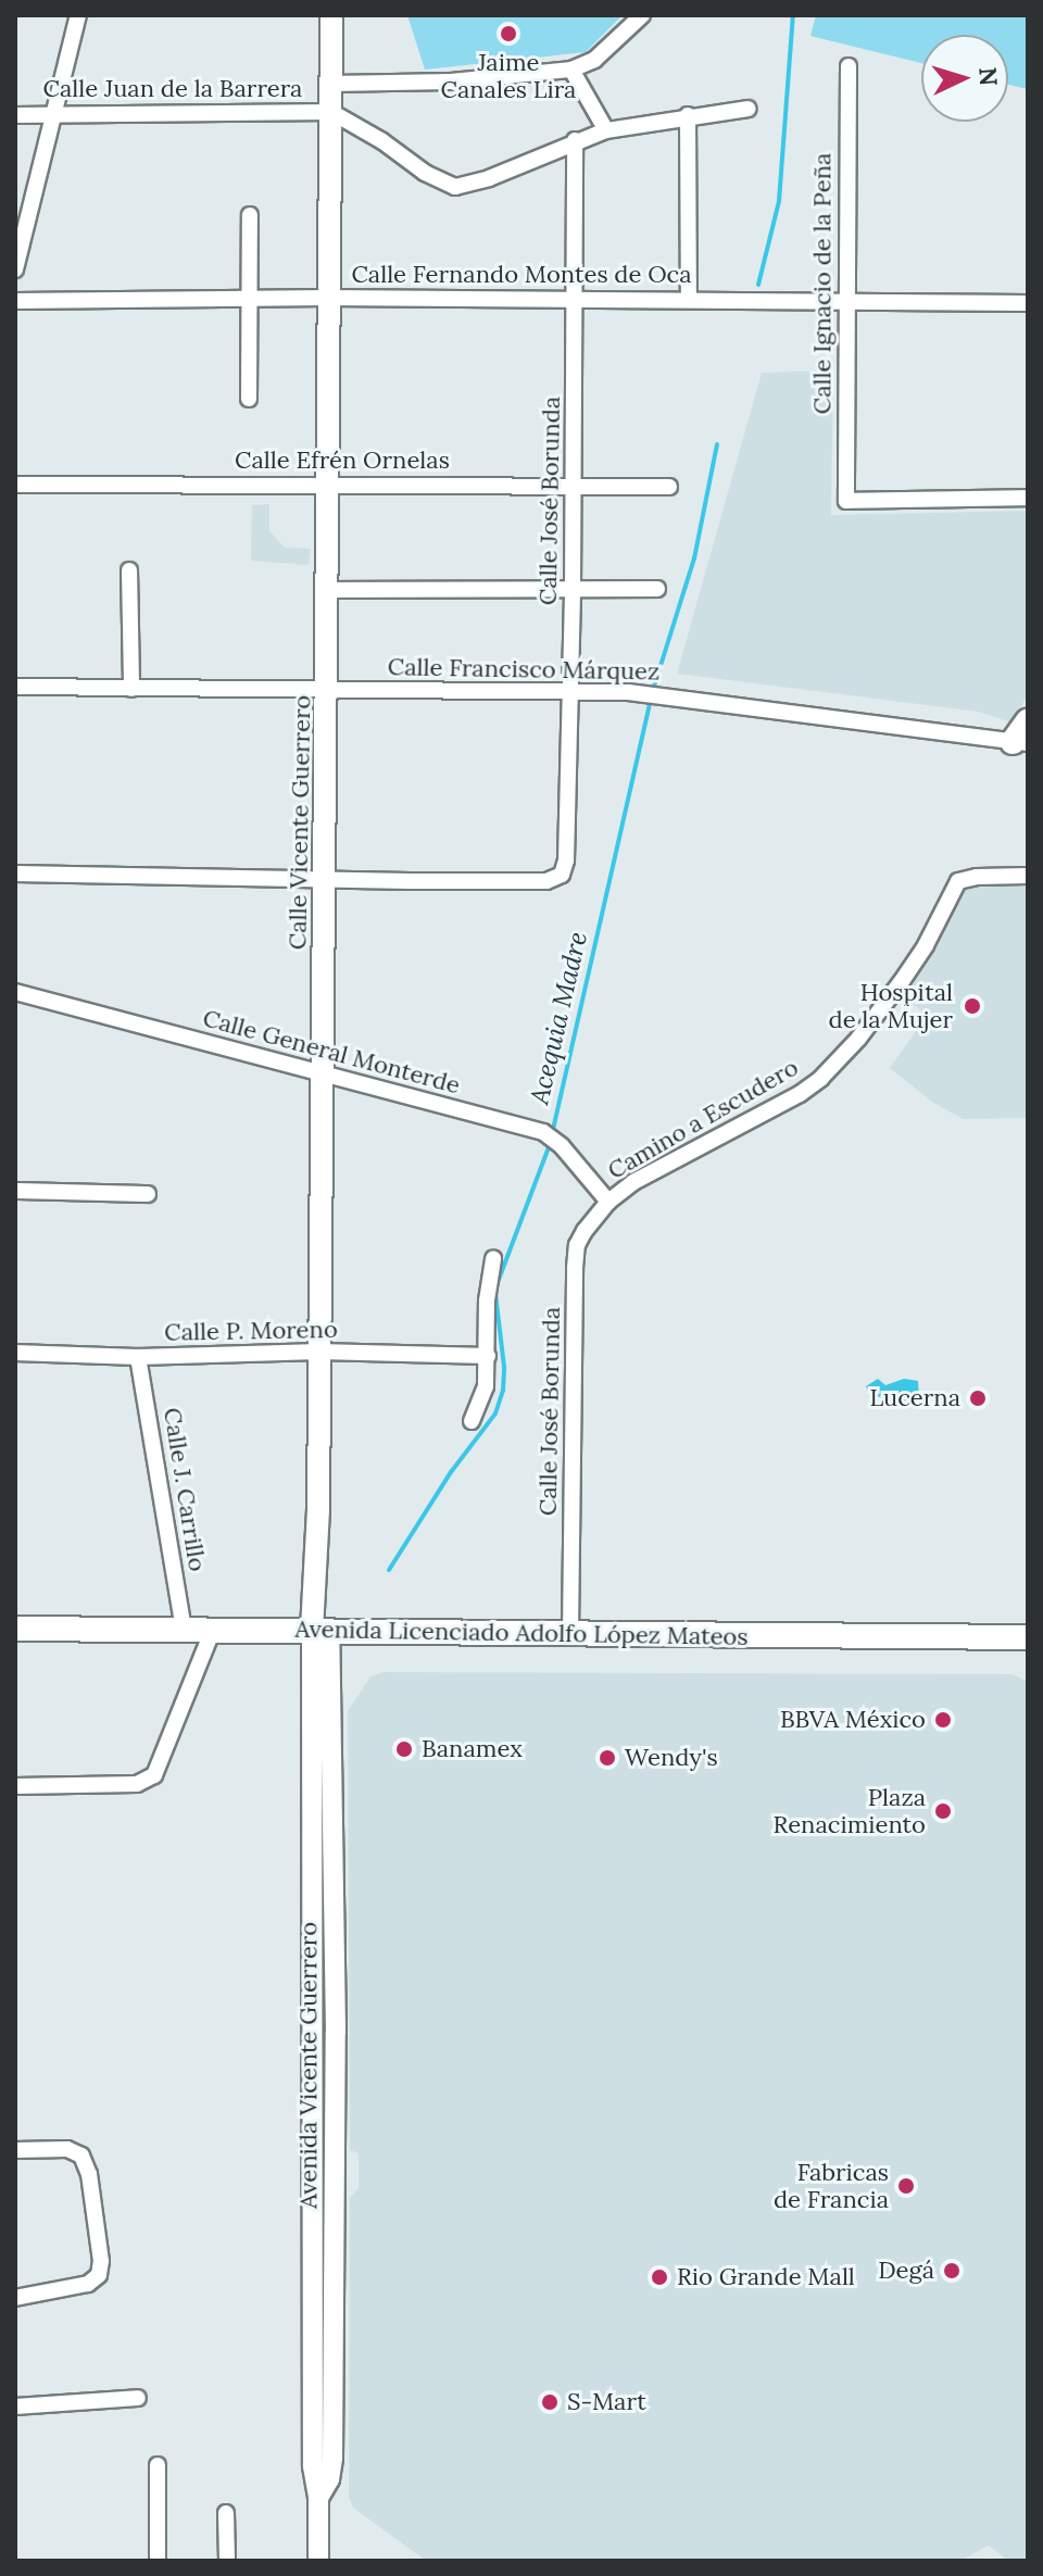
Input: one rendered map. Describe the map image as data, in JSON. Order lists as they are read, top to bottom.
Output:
{
  "streets": {
    "main road": ["Calle Vicente Guerrero", "Avenida Licenciado Adolfo López Mateos"],
    "street": [
      "Calle Juan de la Barrera",
      "Calle Fernando Montes de Oca",
      "Calle Ignacio de la Peña",
      "Calle Efrén Ornelas",
      "Calle José Borunda",
      "Calle Francisco Márquez",
      "Calle General Monterde",
      "Camino a Escudero",
      "Calle P. Moreno",
      "Calle J. Carrillo",
      "Avenida Vicente Guerrero"
    ]
  },
  "crossings": [
    ["Calle Juan de la Barrera", "Calle Vicente Guerrero"],
    ["Calle Fernando Montes de Oca", "Calle Ignacio de la Peña"],
    ["Calle Fernando Montes de Oca", "Calle José Borunda"],
    ["Calle Fernando Montes de Oca", "Calle Vicente Guerrero"],
    ["Calle Efrén Ornelas", "Calle José Borunda"],
    ["Calle Efrén Ornelas", "Calle Vicente Guerrero"],
    ["Calle José Borunda", "Calle Francisco Márquez"],
    ["Calle José Borunda", "Calle Vicente Guerrero"],
    ["Calle José Borunda", "Calle General Monterde"],
    ["Calle José Borunda", "Camino a Escudero"],
    ["Calle José Borunda", "Avenida Licenciado Adolfo López Mateos"],
    ["Calle Francisco Márquez", "Calle Vicente Guerrero"],
    ["Calle Vicente Guerrero", "Calle General Monterde"],
    ["Calle Vicente Guerrero", "Calle P. Moreno"],
    ["Calle Vicente Guerrero", "Avenida Licenciado Adolfo López Mateos"],
    ["Calle Vicente Guerrero", "Avenida Vicente Guerrero"],
    ["Calle General Monterde", "Camino a Escudero"],
    ["Calle P. Moreno", "Calle J. Carrillo"],
    ["Calle J. Carrillo", "Avenida Licenciado Adolfo López Mateos"],
    ["Avenida Licenciado Adolfo López Mateos", "Avenida Vicente Guerrero"]
  ],
  "water": ["Acequia Madre"],
  "places": [
    "Jaime Canales Lira",
    "Hospital de la Mujer",
    "Lucerna",
    "BBVA México",
    "Banamex",
    "Wendy's",
    "Plaza Renacimiento",
    "Fabricas de Francia",
    "Degá",
    "Rio Grande Mall",
    "S-Mart"
  ],
  "north": "right"
}
